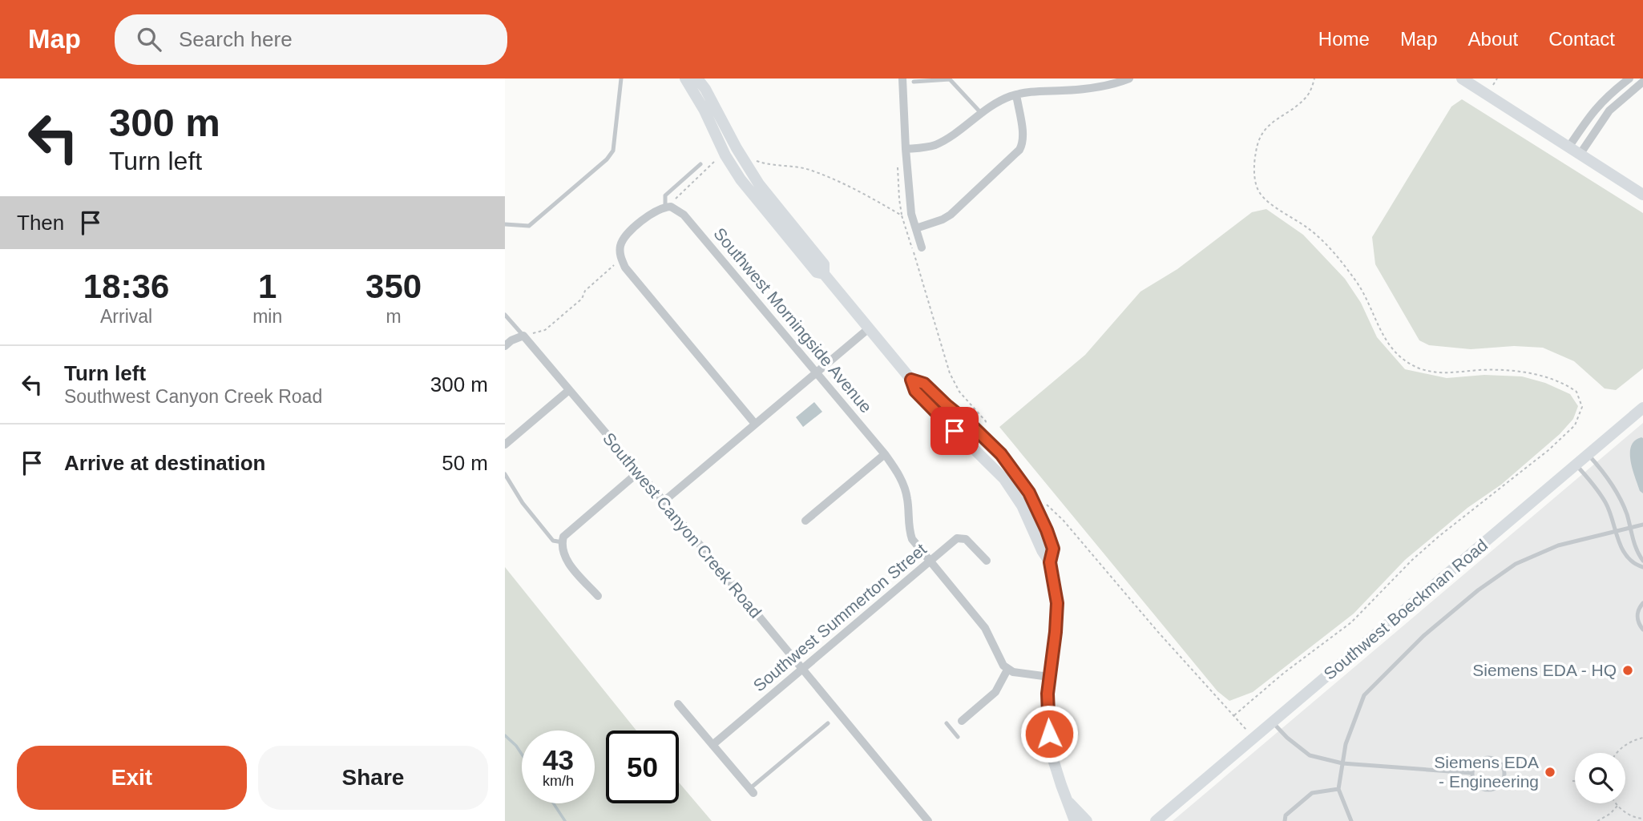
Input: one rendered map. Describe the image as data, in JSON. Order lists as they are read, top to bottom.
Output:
{
  "streets": {
    "main road": ["Southwest Boeckman Road"],
    "street": ["Southwest Morningside Avenue", "Southwest Canyon Creek Road", "Southwest Summerton Street"]
  },
  "crossings": [
    ["Southwest Morningside Avenue", "Southwest Summerton Street"],
    ["Southwest Canyon Creek Road", "Southwest Summerton Street"]
  ],
  "places": ["Siemens EDA - HQ", "Siemens EDA - Engineering"],
  "page": {
    "header": "Map",
    "search": "Search here",
    "nav": [
      "Home",
      "Map",
      "About",
      "Contact"
    ],
    "turn": ["300 m", "Turn left"],
    "then": "Then",
    "eta": [
      "18:36",
      "Arrival",
      "1",
      "min",
      "350",
      "m"
    ],
    "list": [
      {
        "name": "Turn left",
        "note": "Southwest Canyon Creek Road",
        "value": "300 m"
      },
      {
        "name": "Arrive at destination",
        "value": "50 m"
      }
    ],
    "speed": "43 km/h",
    "limit": "50",
    "buttons": ["Exit", "Share"]
  }
}
